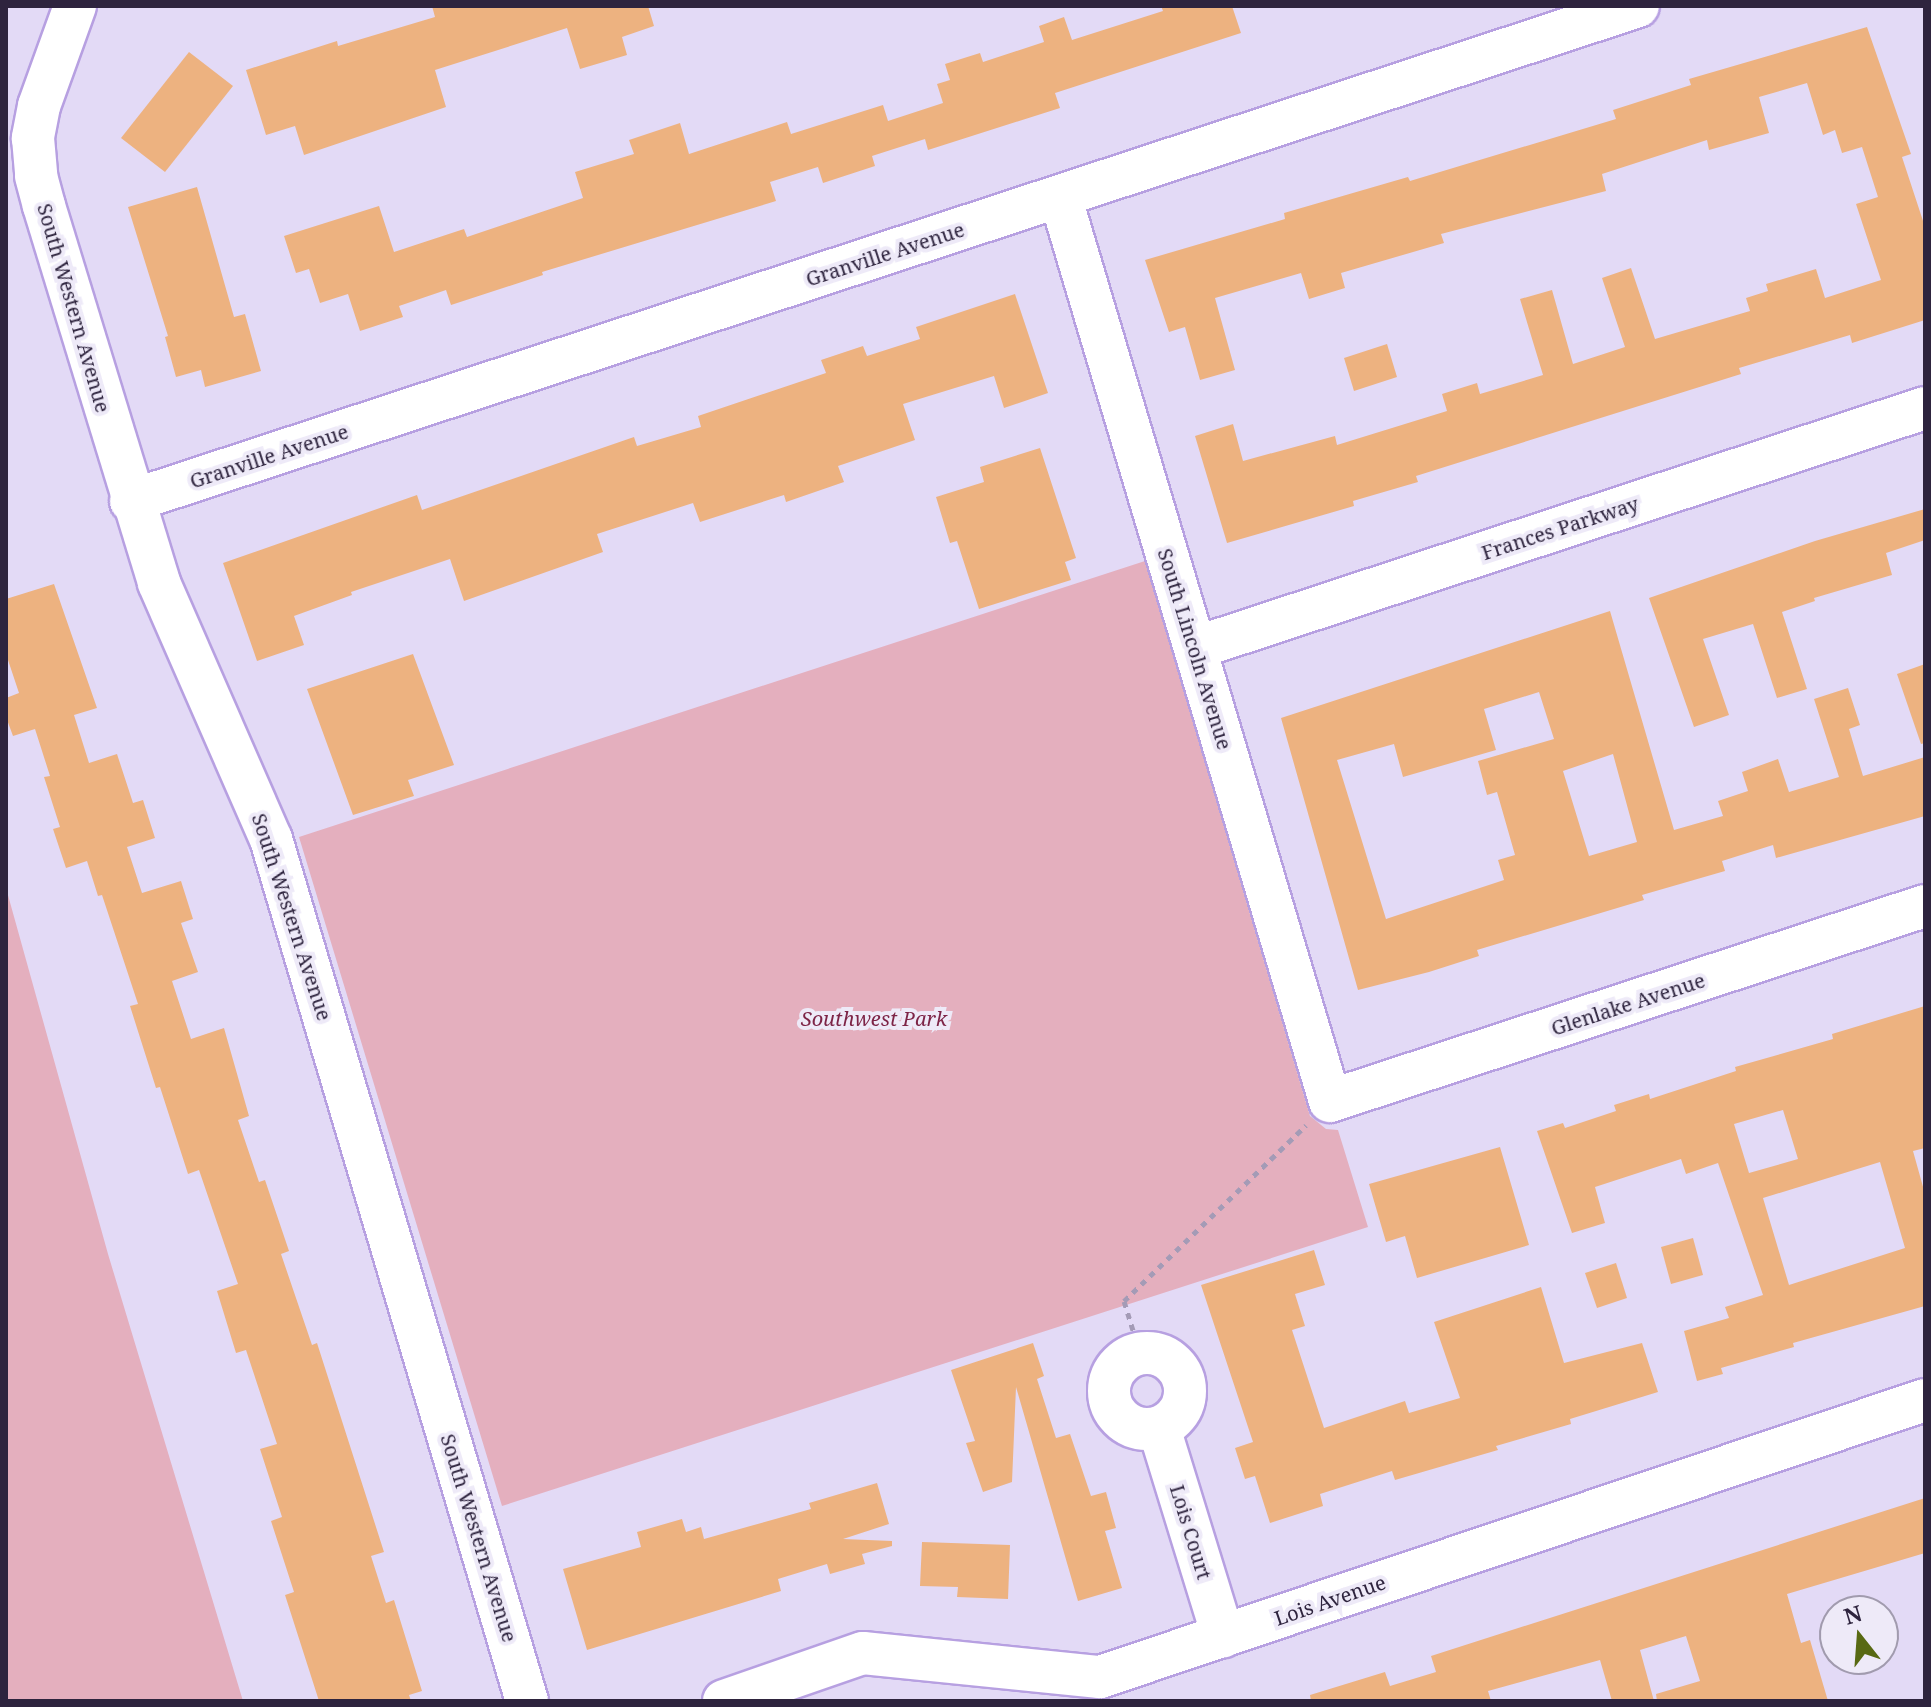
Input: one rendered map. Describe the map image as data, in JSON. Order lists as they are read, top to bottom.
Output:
{
  "streets": {
    "street": [
      "Granville Avenue",
      "South Western Avenue",
      "Frances Parkway",
      "South Lincoln Avenue",
      "Glenlake Avenue",
      "Lois Court",
      "Lois Avenue"
    ]
  },
  "crossings": [
    ["Granville Avenue", "South Western Avenue"],
    ["Granville Avenue", "South Lincoln Avenue"],
    ["Frances Parkway", "South Lincoln Avenue"],
    ["South Lincoln Avenue", "Glenlake Avenue"],
    ["Lois Court", "Lois Avenue"]
  ],
  "parks": ["Southwest Park"],
  "north": "top"
}
